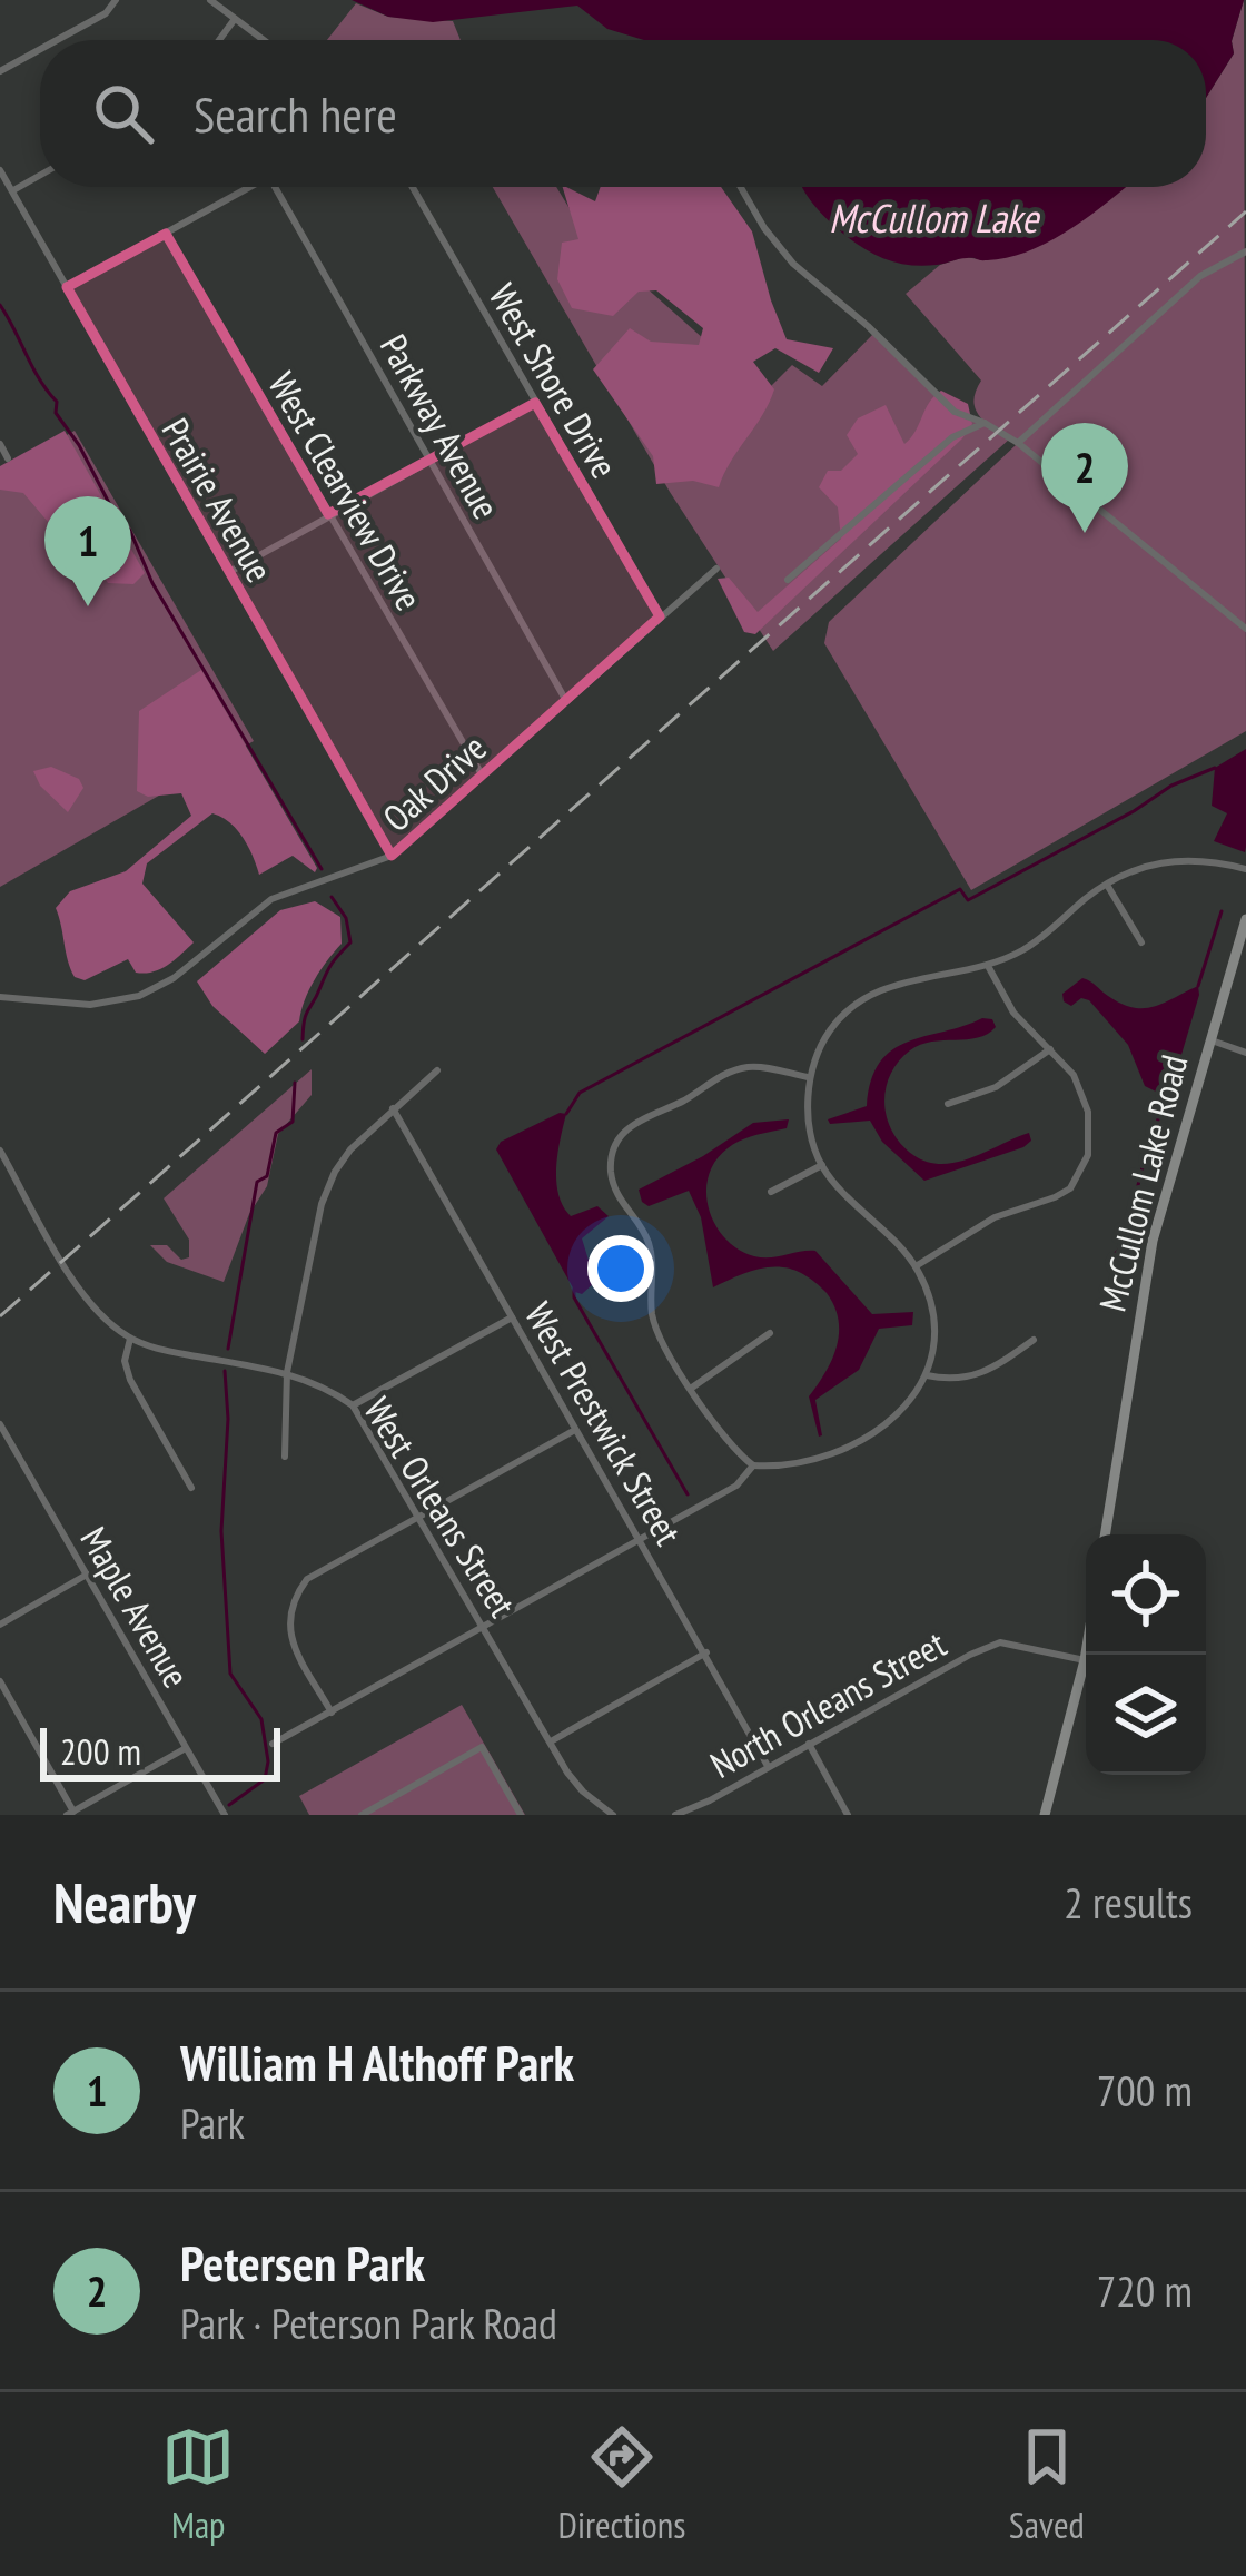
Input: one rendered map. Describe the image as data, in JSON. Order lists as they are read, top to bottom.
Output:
{
  "streets": {
    "street": [
      "West Shore Drive",
      "Parkway Avenue",
      "West Clearview Drive",
      "Prairie Avenue",
      "Oak Drive",
      "McCullom Lake Road",
      "West Prestwick Street",
      "West Orleans Street",
      "Maple Avenue",
      "North Orleans Street"
    ]
  },
  "crossings": [
    ["West Shore Drive", "Oak Drive"],
    ["Parkway Avenue", "Oak Drive"],
    ["West Clearview Drive", "Oak Drive"],
    ["Prairie Avenue", "Oak Drive"],
    ["West Prestwick Street", "North Orleans Street"]
  ],
  "water": ["McCullom Lake"],
  "scale_bar": "200 m",
  "page": {
    "search": "Search here",
    "pins": ["2", "1"],
    "scale": "200 m",
    "heading": ["Nearby", "2 results"],
    "list": [
      {
        "mark": "1",
        "name": "William H Althoff Park",
        "note": "Park",
        "value": "700 m"
      },
      {
        "mark": "2",
        "name": "Petersen Park",
        "note": "Park · Peterson Park Road",
        "value": "720 m"
      }
    ],
    "nav": ["Map", "Directions", "Saved"]
  }
}
